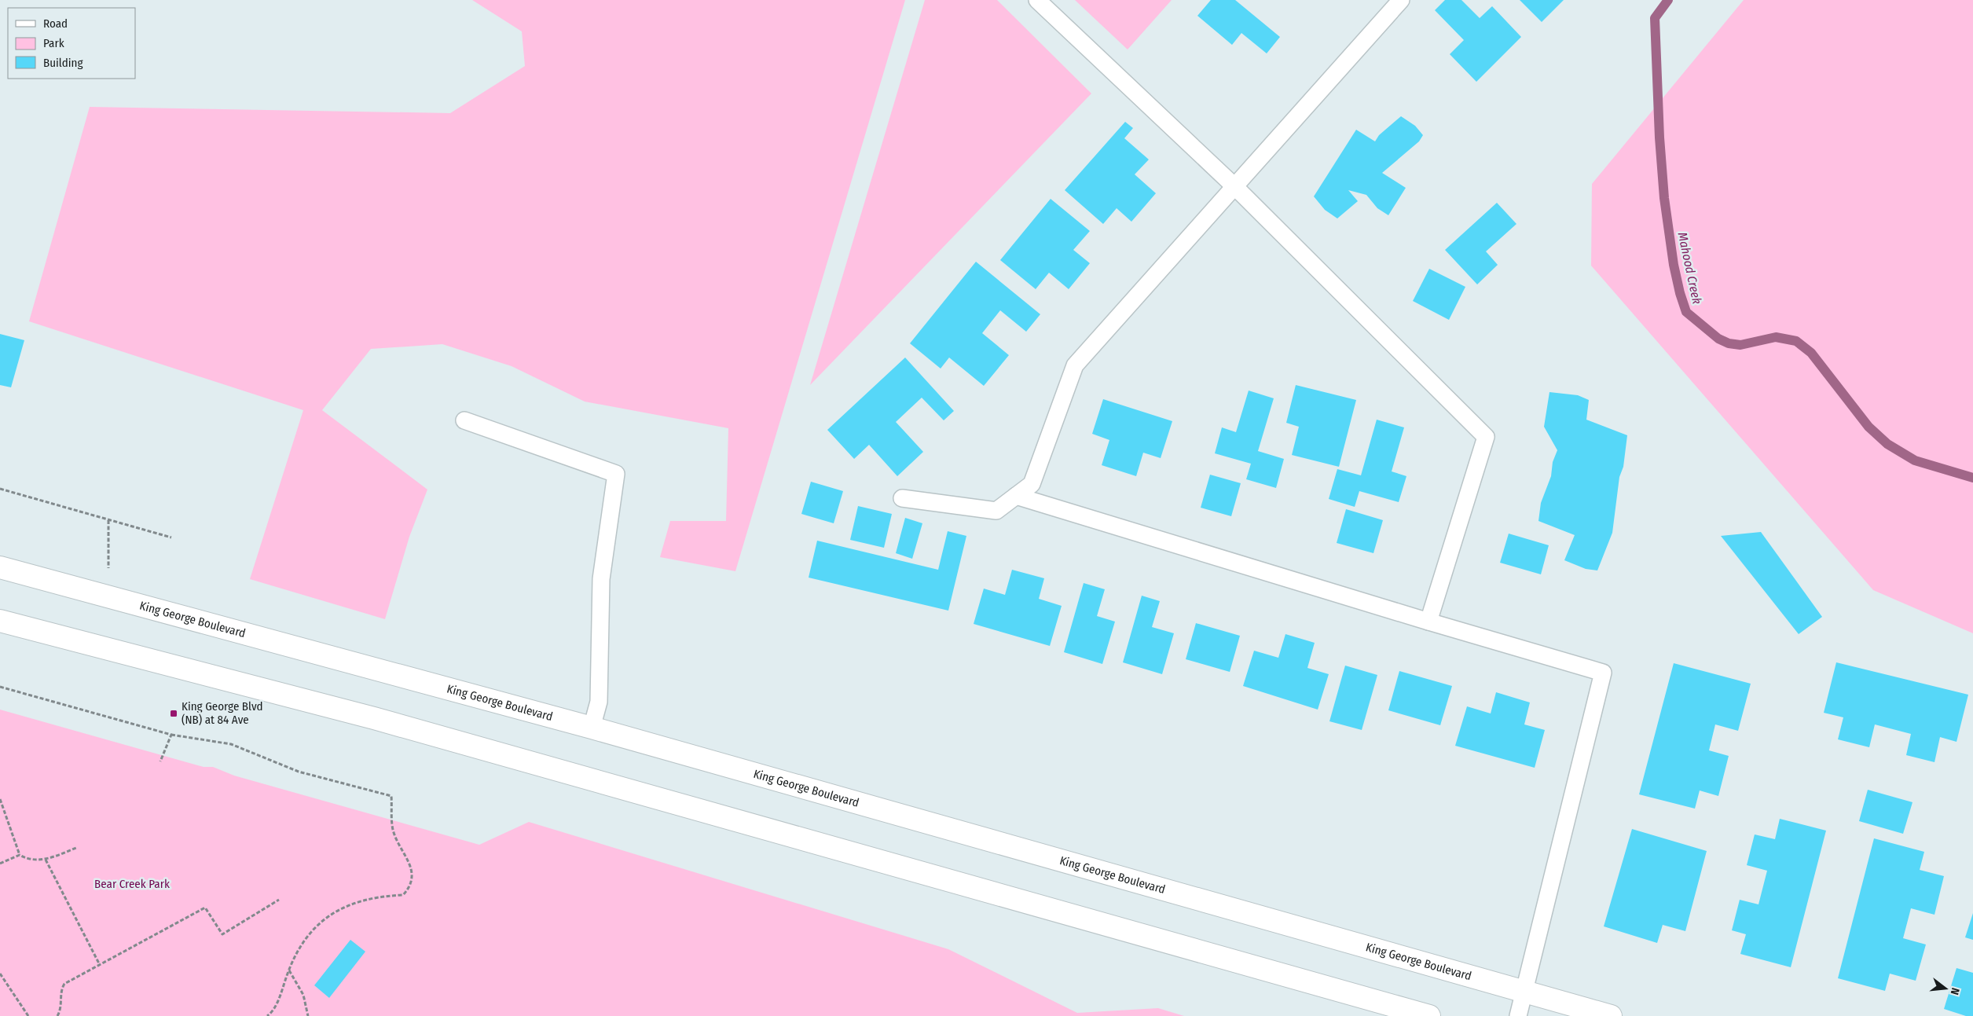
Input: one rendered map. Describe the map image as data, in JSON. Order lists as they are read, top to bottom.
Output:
{
  "streets": {
    "main road": ["King George Boulevard"]
  },
  "water": ["Mahood Creek"],
  "parks": ["Bear Creek Park"],
  "places": {
    "transit": ["King George Blvd (NB) at 84 Ave"]
  },
  "legend": ["Road", "Park", "Building"],
  "north": "right"
}
